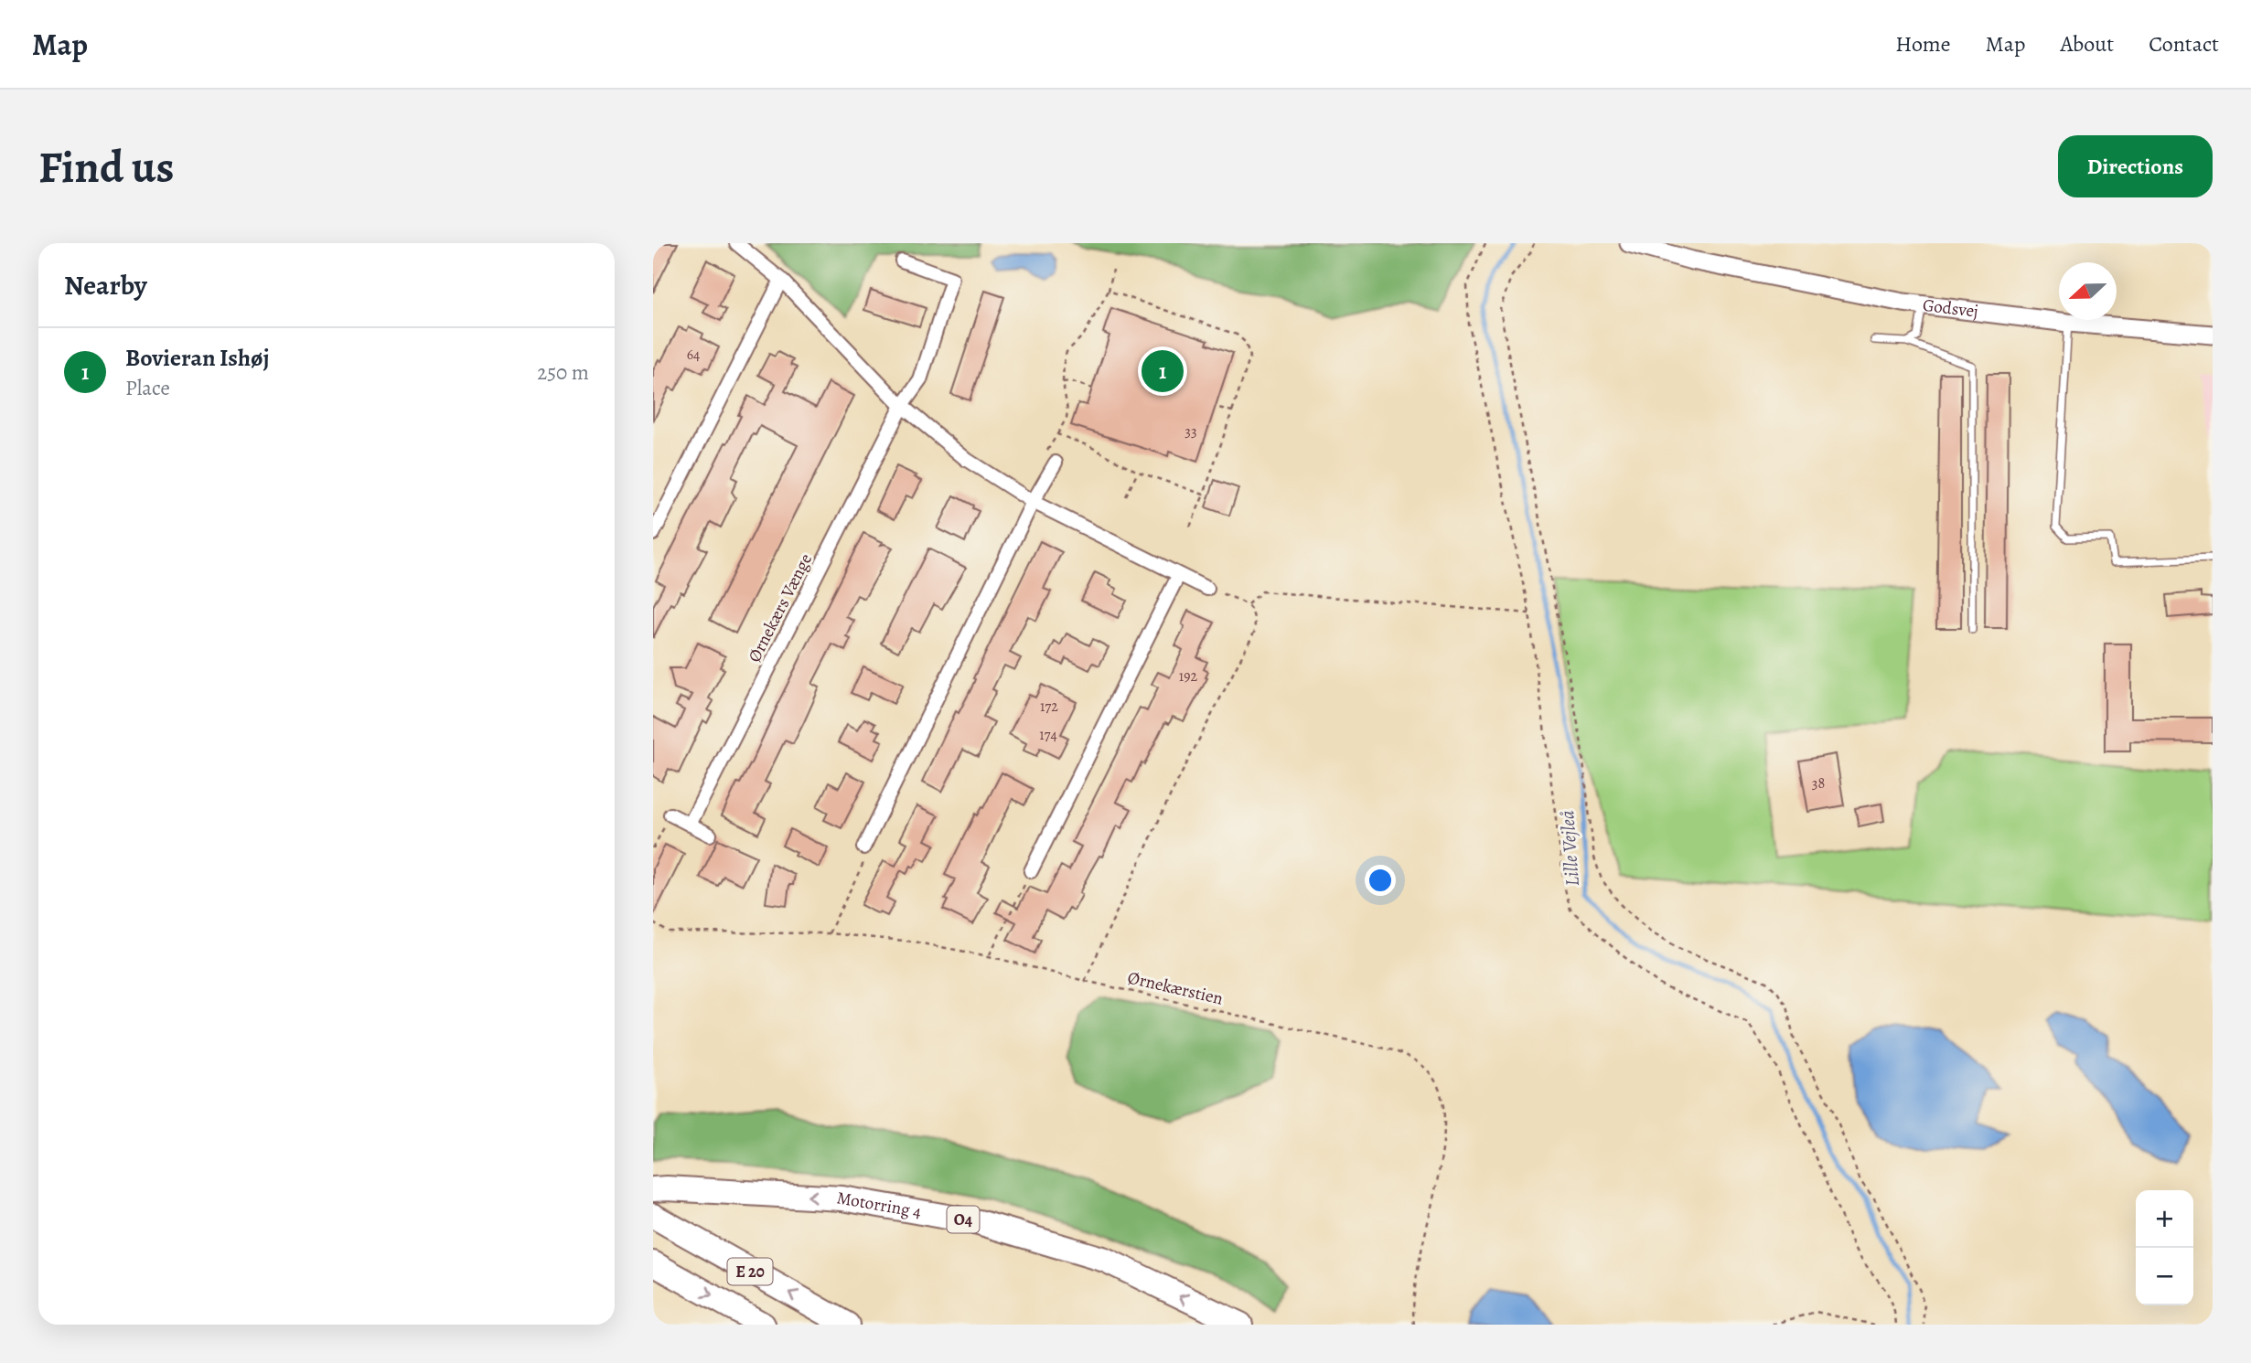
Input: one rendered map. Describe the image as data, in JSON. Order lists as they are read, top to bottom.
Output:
{
  "streets": {
    "highway": ["Motorring 4", "O4", "E 20"],
    "street": ["Godsvej", "Ørnekærs Vænge"],
    "path": ["Ørnekærstien"]
  },
  "water": ["Lille Vejleå"],
  "house_numbers": [
    "64",
    "33",
    "192",
    "172",
    "174",
    "38"
  ],
  "north": "left",
  "page": {
    "header": "Map",
    "nav": [
      "Home",
      "Map",
      "About",
      "Contact"
    ],
    "buttons": "Directions",
    "title": "Find us",
    "heading": "Nearby",
    "list": [
      {
        "mark": "1",
        "name": "Bovieran Ishøj",
        "note": "Place",
        "value": "250 m"
      }
    ],
    "pins": "1",
    "map_buttons": ["+", "−"]
  }
}
